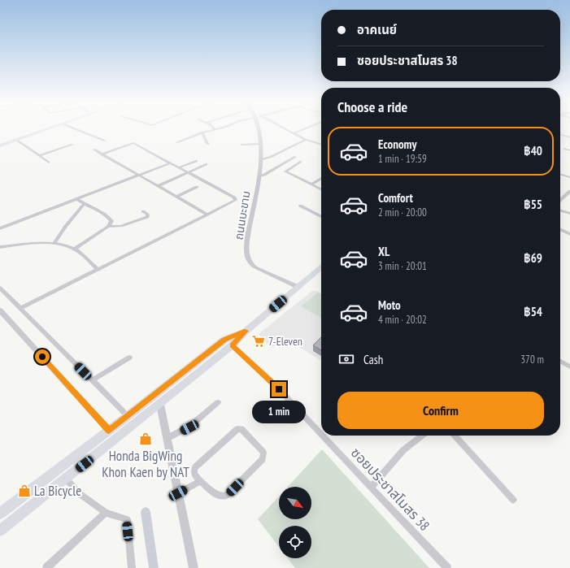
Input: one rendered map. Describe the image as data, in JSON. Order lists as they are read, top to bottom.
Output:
{
  "streets": {
    "street": ["ถนนบะขาม", "ซอยประชาสโมสร 38"]
  },
  "places": {
    "supermarket": ["7-Eleven"],
    "shop": ["Honda BigWing Khon Kaen by NAT", "La Bicycle"]
  },
  "north": "bottom right",
  "page": {
    "banner": ["อาคเนย์", "ซอยประชาสโมสร 38"],
    "heading": "Choose a ride",
    "list": [
      {
        "name": "Economy",
        "note": "1 min · 19:59",
        "value": "฿40"
      },
      {
        "name": "Comfort",
        "note": "2 min · 20:00",
        "value": "฿55"
      },
      {
        "name": "XL",
        "note": "3 min · 20:01",
        "value": "฿69"
      },
      {
        "name": "Moto",
        "note": "4 min · 20:02",
        "value": "฿54"
      }
    ],
    "pay": ["Cash", "370 m"],
    "buttons": "Confirm",
    "bubble": "1 min"
  }
}
